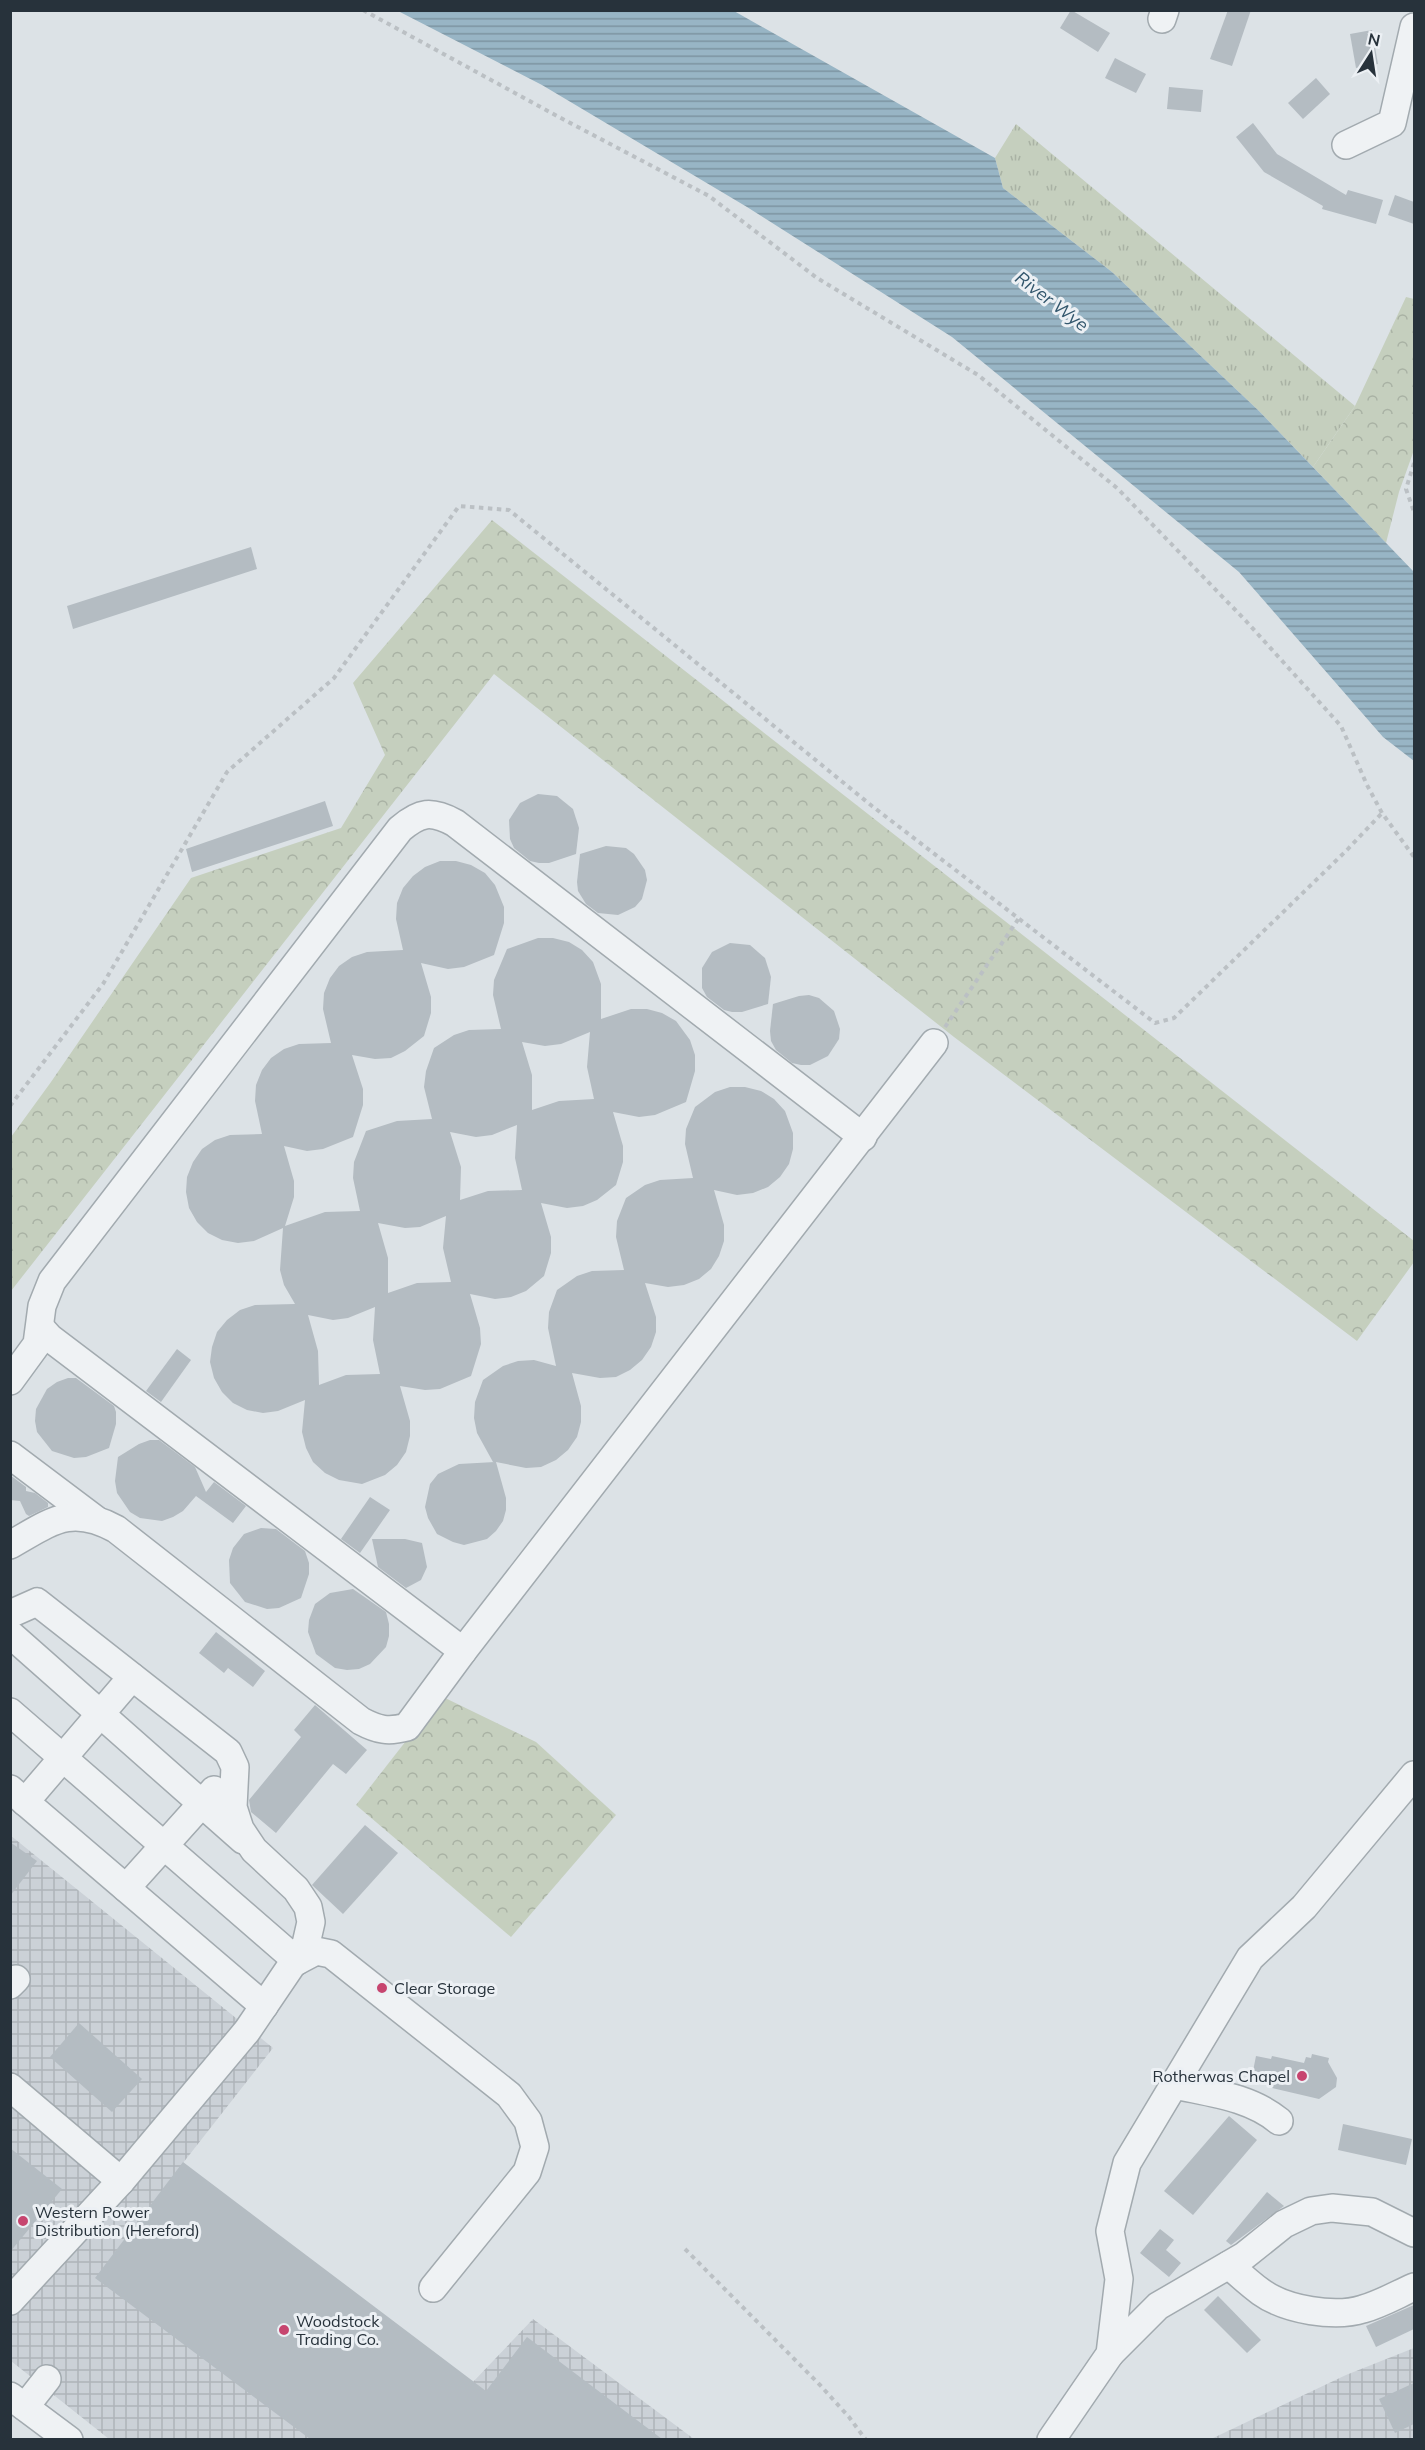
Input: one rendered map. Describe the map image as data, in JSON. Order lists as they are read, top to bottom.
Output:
{
  "water": ["River Wye"],
  "places": [
    "Clear Storage",
    "Rotherwas Chapel",
    "Western Power Distribution (Hereford)",
    "Woodstock Trading Co."
  ],
  "north": "top"
}
